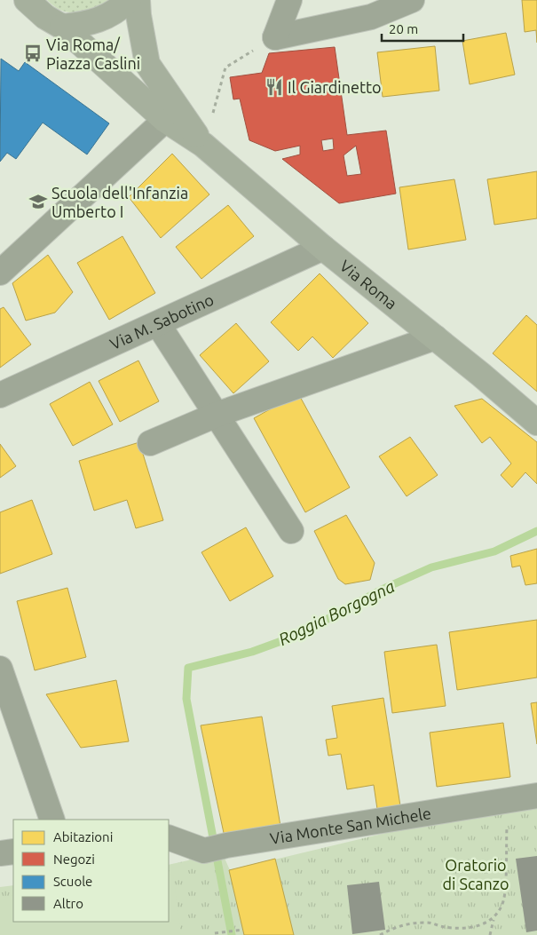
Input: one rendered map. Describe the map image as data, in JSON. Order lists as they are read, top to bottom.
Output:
{
  "streets": {
    "street": ["Via Roma", "Via M. Sabotino", "Via Monte San Michele"]
  },
  "crossings": [
    ["Via Roma", "Via M. Sabotino"]
  ],
  "water": ["Roggia Borgogna"],
  "parks": ["Oratorio di Scanzo"],
  "places": {
    "bus stop": ["Via Roma/ Piazza Caslini"],
    "restaurant": ["Il Giardinetto"],
    "school or university": ["Scuola dell'Infanzia Umberto I"]
  },
  "legend": [
    "Abitazioni",
    "Negozi",
    "Scuole",
    "Altro"
  ],
  "scale_bar": "20 m"
}
